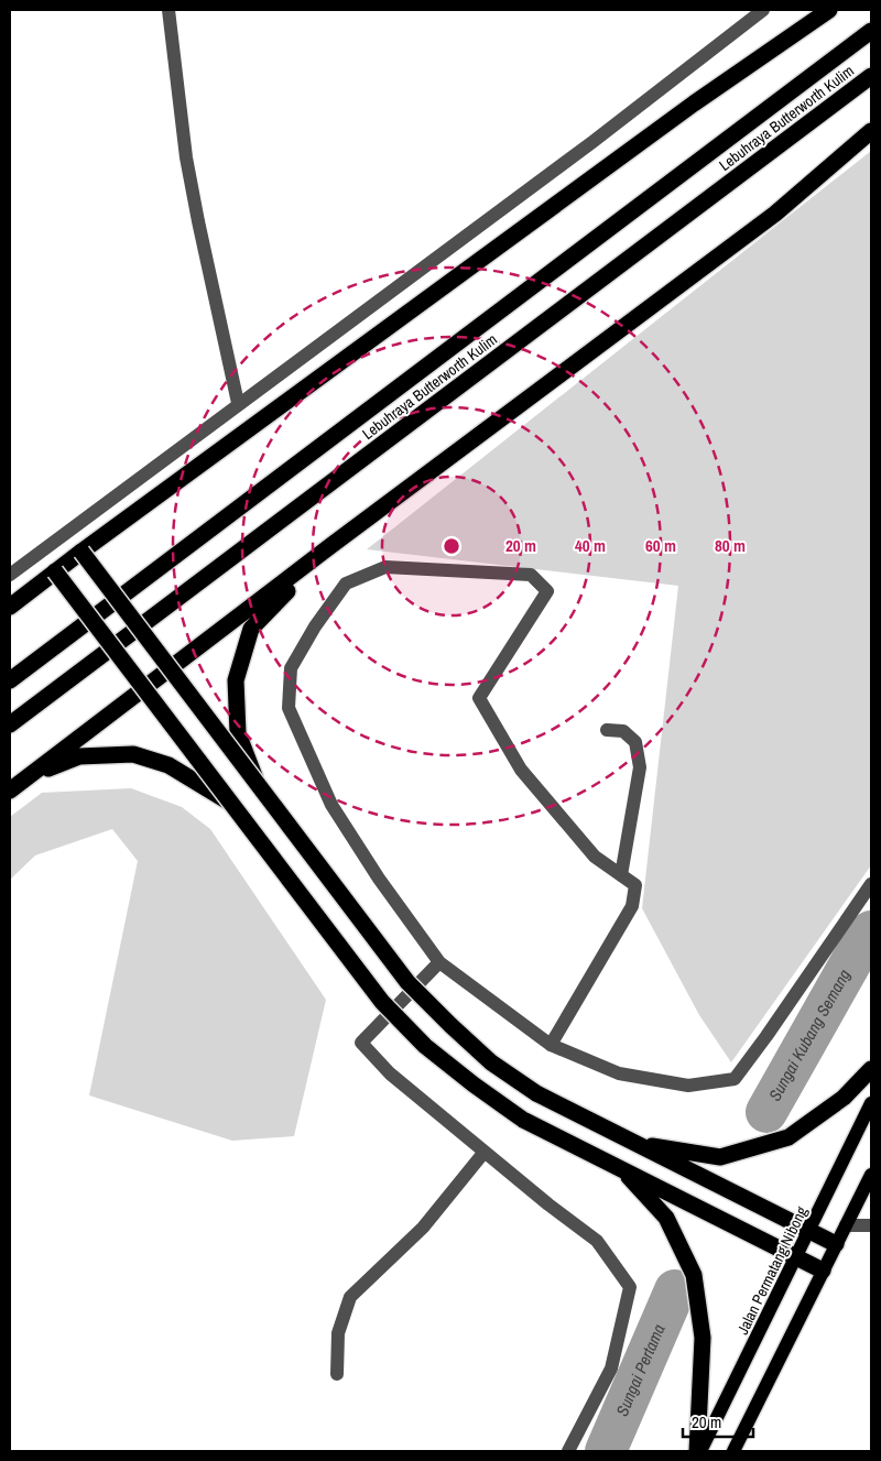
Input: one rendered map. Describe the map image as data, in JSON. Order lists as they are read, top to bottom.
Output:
{
  "streets": {
    "highway": ["Lebuhraya Butterworth Kulim"],
    "main road": ["Jalan Permatang Nibong"]
  },
  "water": ["Sungai Kubang Semang", "Sungai Pertama"],
  "scale_bar": "20 m",
  "rings": [
    "20 m",
    "40 m",
    "60 m",
    "80 m"
  ]
}
